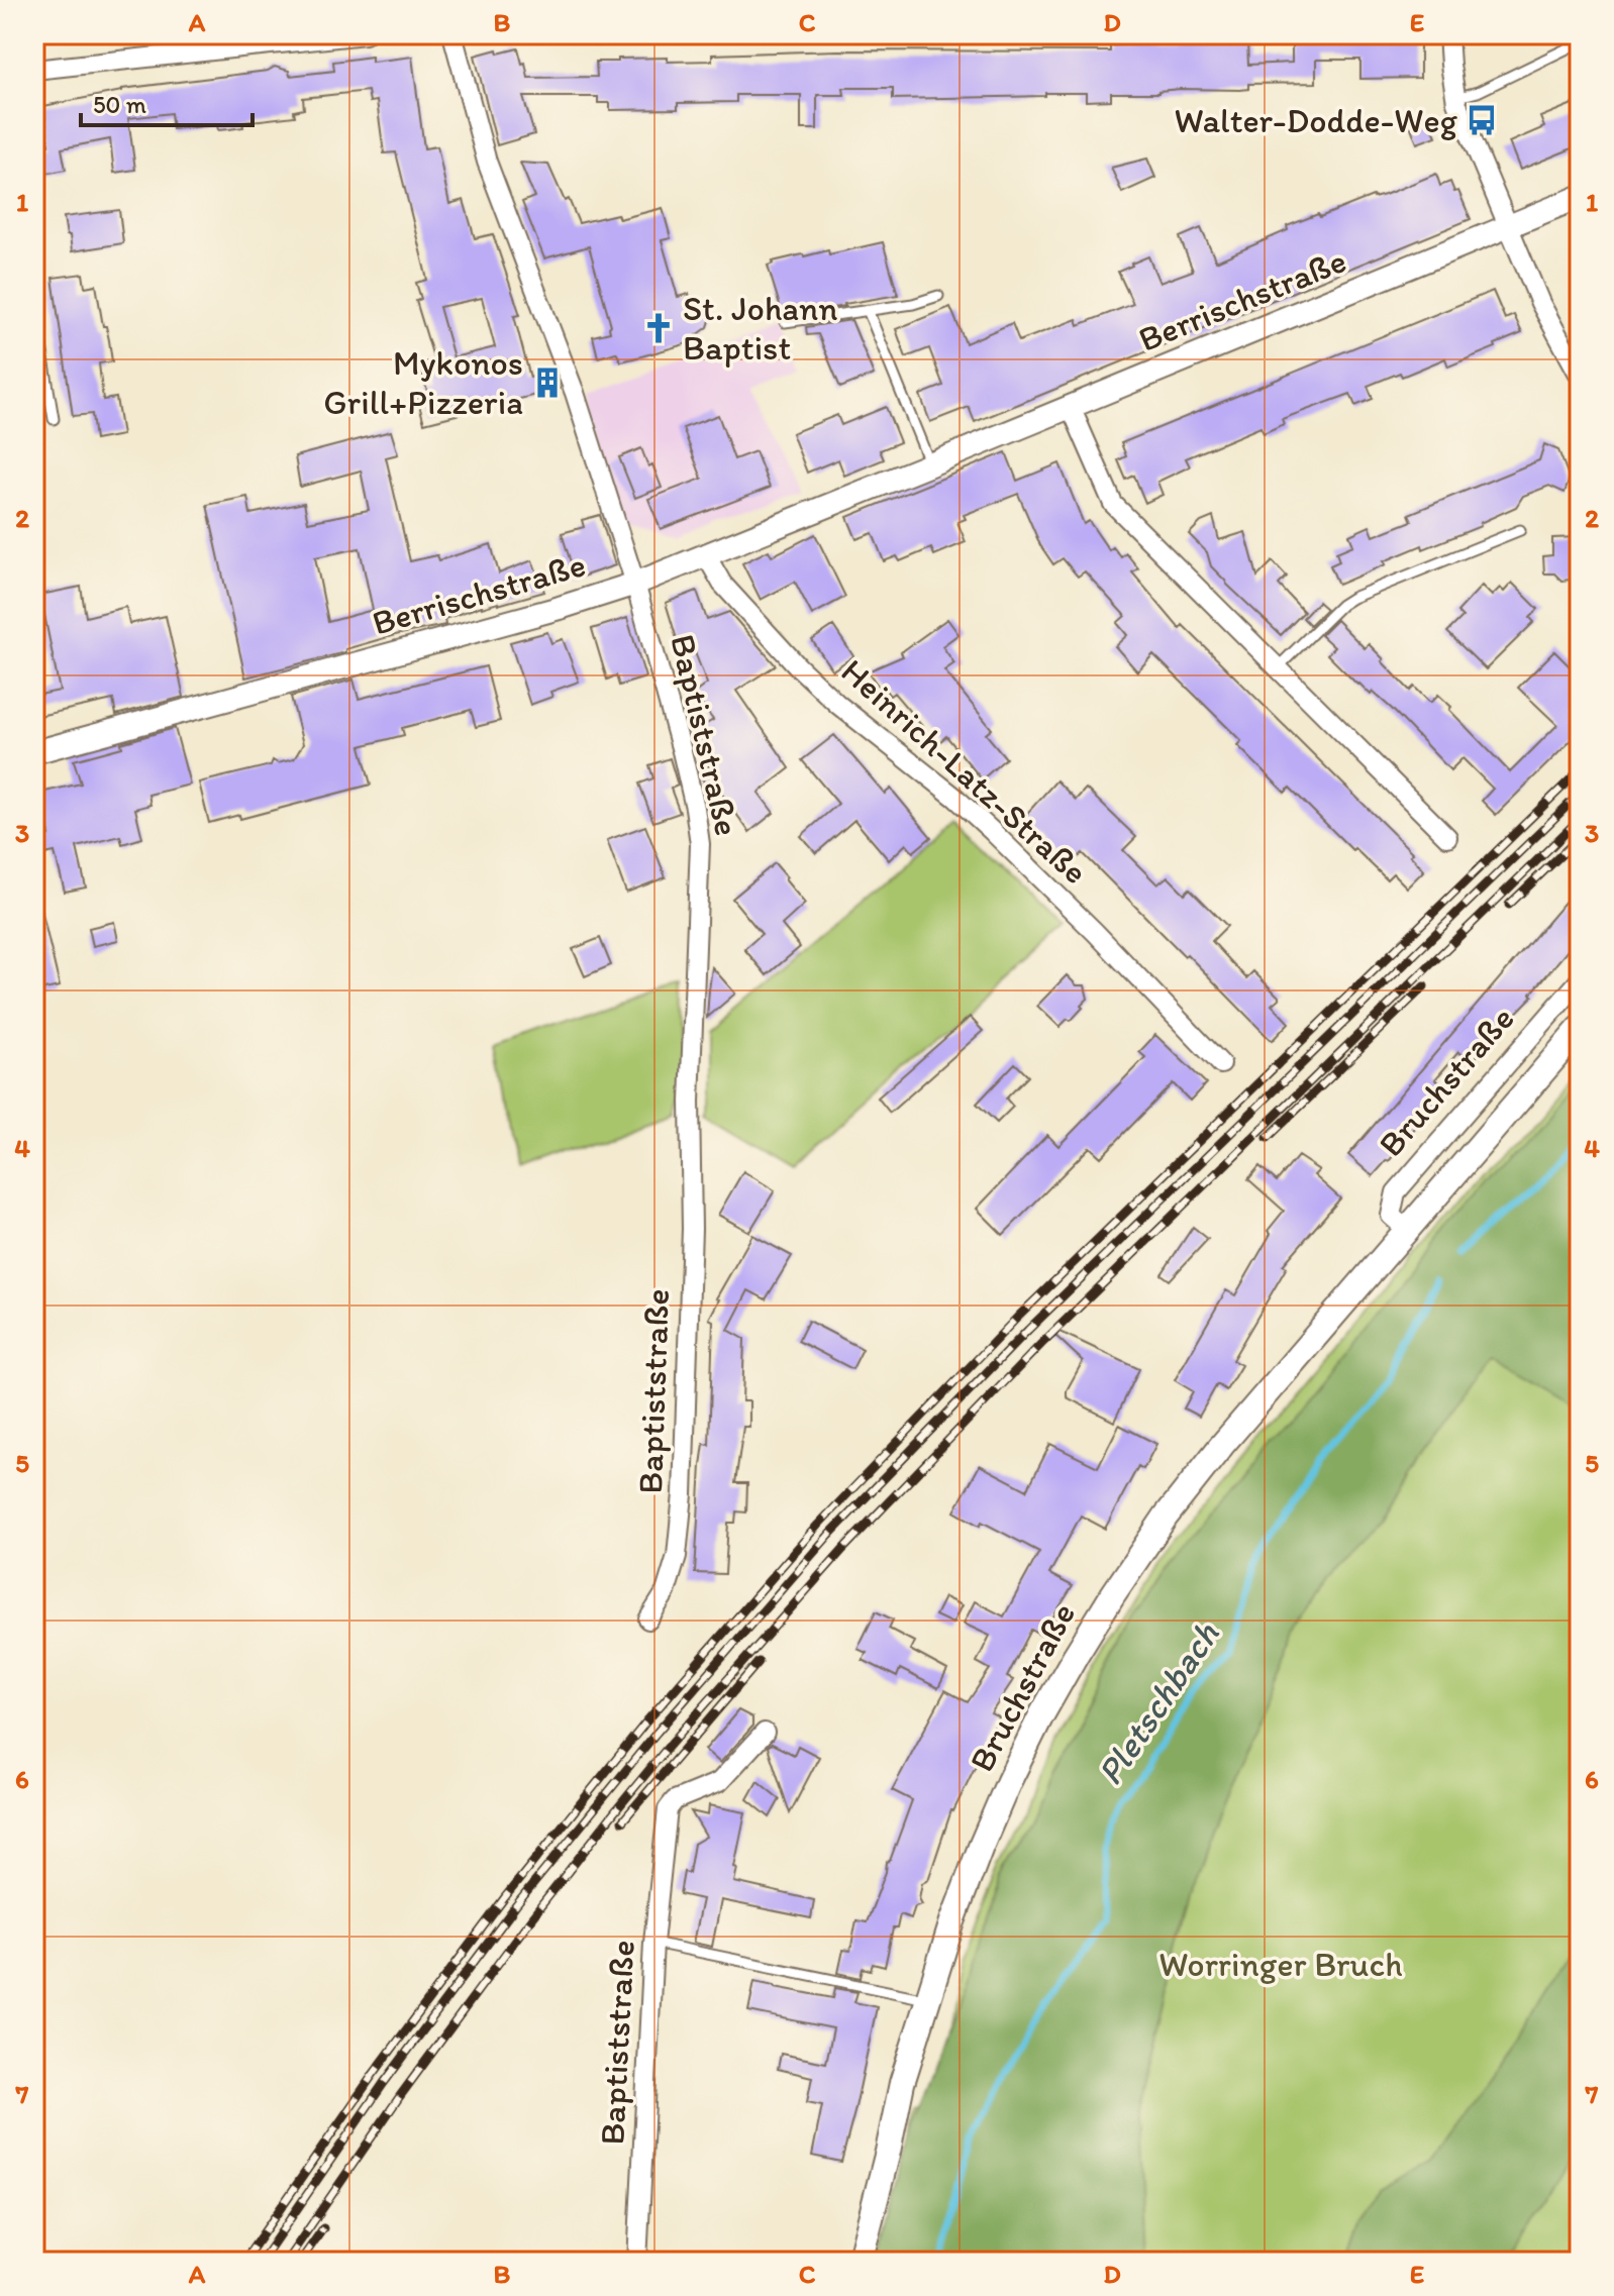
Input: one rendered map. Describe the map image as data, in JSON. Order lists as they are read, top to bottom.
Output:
{
  "streets": {
    "main road": ["Bruchstraße"],
    "street": ["Berrischstraße", "Baptiststraße", "Heinrich-Latz-Straße"]
  },
  "crossings": [
    ["Berrischstraße", "Baptiststraße"],
    ["Berrischstraße", "Heinrich-Latz-Straße"]
  ],
  "water": ["Pletschbach"],
  "parks": ["Worringer Bruch"],
  "places": {
    "bus stop": ["Walter-Dodde-Weg"],
    "church": ["St. Johann Baptist"],
    "building": ["Mykonos Grill+Pizzeria"]
  },
  "scale_bar": "50 m",
  "grid": {
    "columns": [
      "A",
      "B",
      "C",
      "D",
      "E"
    ],
    "rows": [
      "1",
      "2",
      "3",
      "4",
      "5",
      "6",
      "7"
    ]
  }
}
